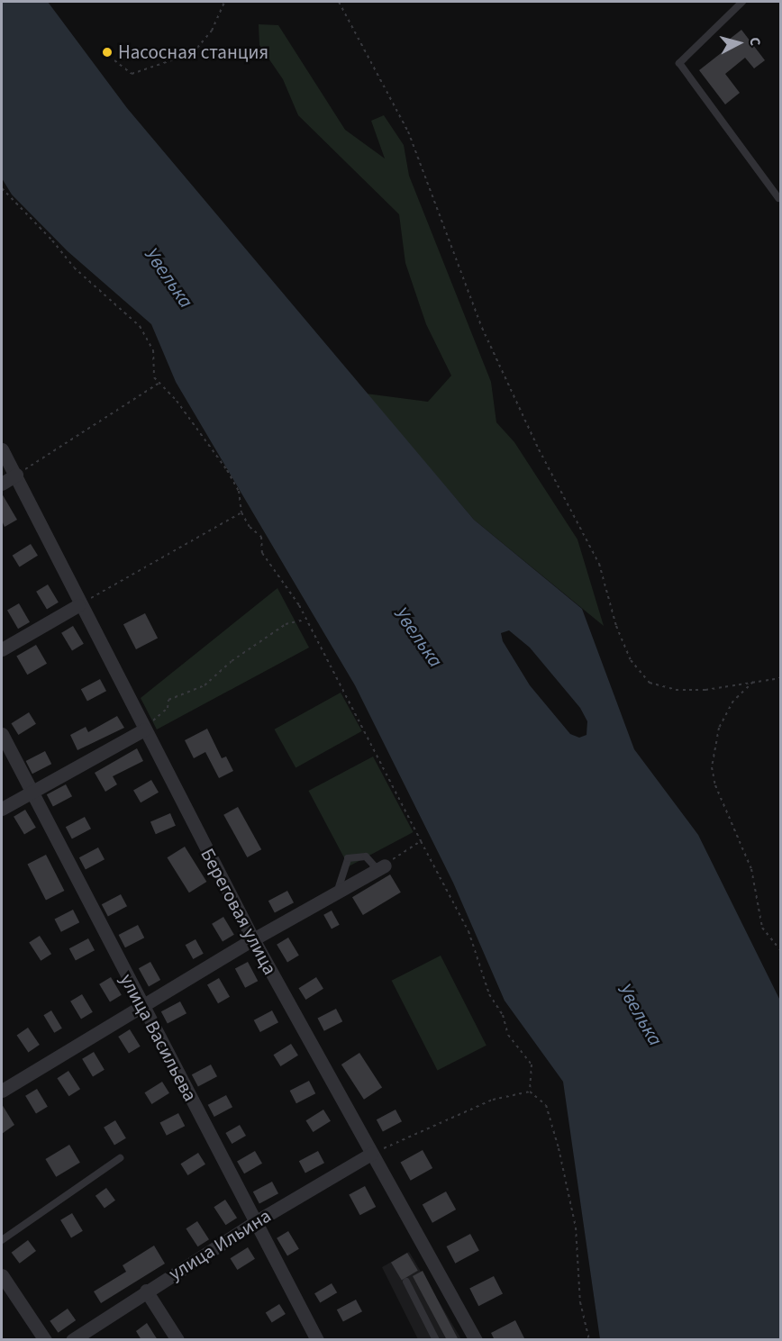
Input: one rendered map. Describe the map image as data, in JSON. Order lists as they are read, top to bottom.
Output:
{
  "streets": {
    "street": ["Береговая улица", "улица Васильева", "улица Ильина"]
  },
  "crossings": [
    ["Береговая улица", "улица Ильина"],
    ["улица Васильева", "улица Ильина"]
  ],
  "water": ["Увелька"],
  "places": ["Насосная станция"],
  "north": "right"
}
